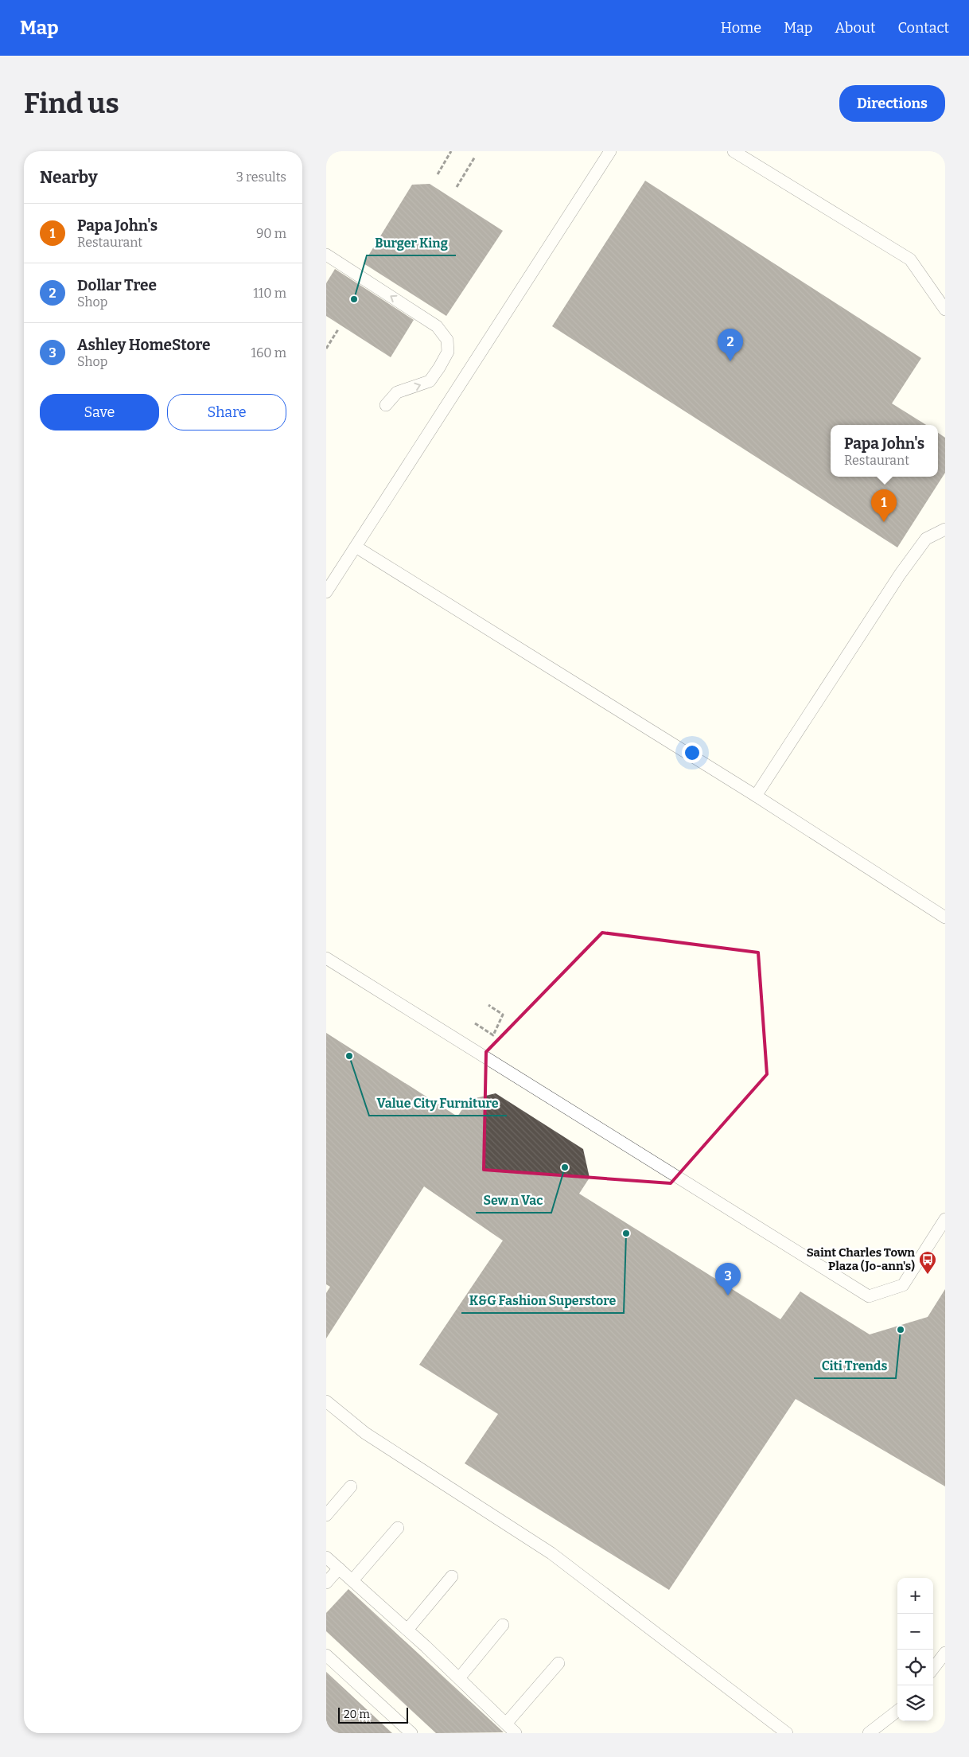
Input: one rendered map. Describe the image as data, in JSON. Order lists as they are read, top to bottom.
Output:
{
  "places": {
    "other": [
      "Burger King",
      "Value City Furniture",
      "Sew n Vac",
      "K&G Fashion Superstore",
      "Citi Trends"
    ],
    "bus stop": ["Saint Charles Town Plaza (Jo-ann's)"]
  },
  "scale_bar": "20 m",
  "page": {
    "header": "Map",
    "nav": [
      "Home",
      "Map",
      "About",
      "Contact"
    ],
    "buttons": [
      "Directions",
      ["Save", "Share"]
    ],
    "title": "Find us",
    "heading": ["Nearby", "3 results"],
    "list": [
      {
        "mark": "1",
        "name": "Papa John's",
        "note": "Restaurant",
        "value": "90 m"
      },
      {
        "mark": "2",
        "name": "Dollar Tree",
        "note": "Shop",
        "value": "110 m"
      },
      {
        "mark": "3",
        "name": "Ashley HomeStore",
        "note": "Shop",
        "value": "160 m"
      }
    ],
    "pins": ["2", "1", "3"],
    "popup": ["Papa John's", "Restaurant"],
    "map_buttons": ["+", "−"],
    "scale": "20 m"
  }
}
